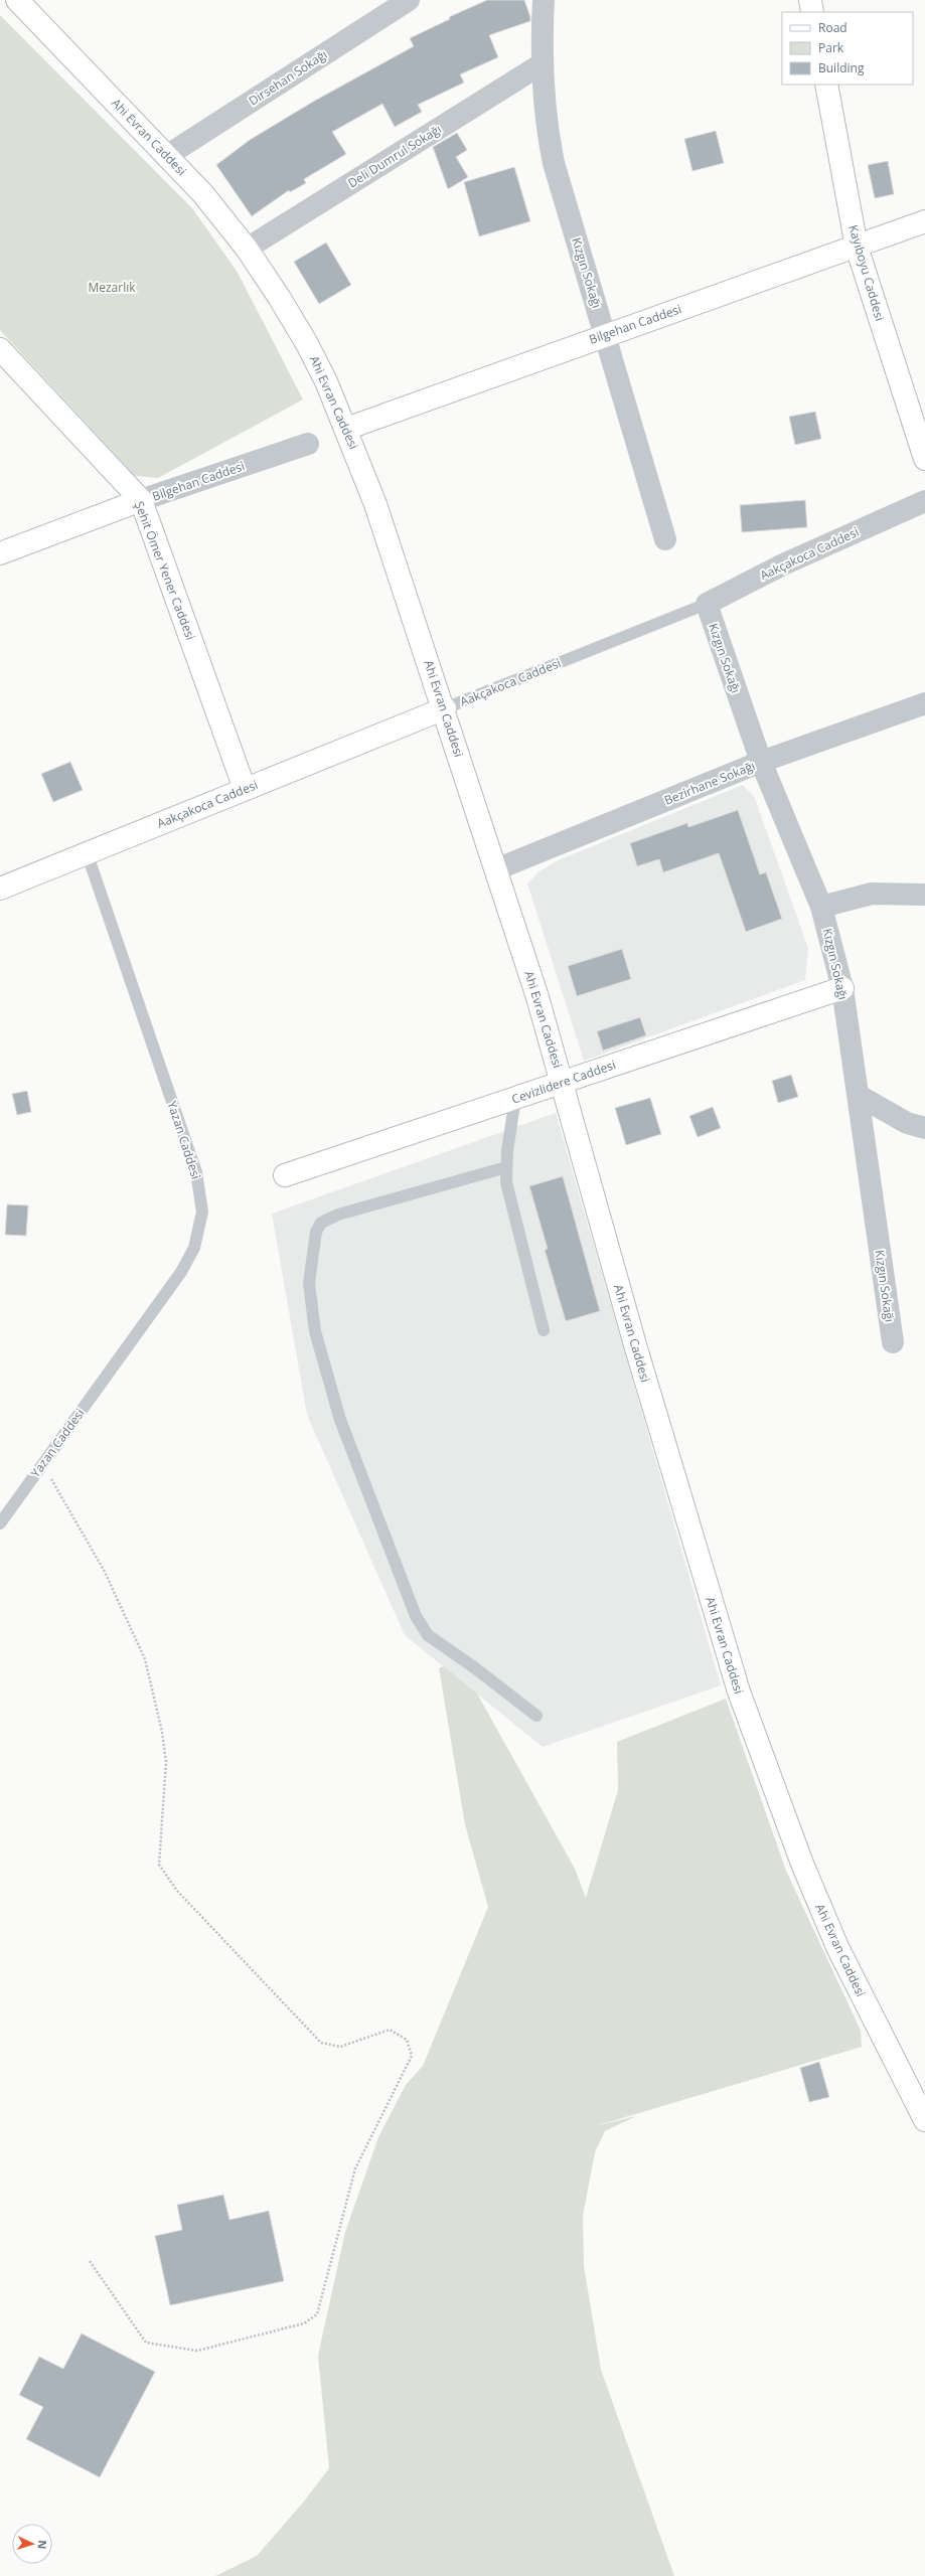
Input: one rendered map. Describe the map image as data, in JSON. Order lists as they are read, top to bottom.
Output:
{
  "streets": {
    "street": [
      "Dirsehan Sokağı",
      "Ahi Evran Caddesi",
      "Deli Dumrul Sokağı",
      "Kızgın Sokağı",
      "Kayıboyu Caddesi",
      "Bilgehan Caddesi",
      "Aakçakoca Caddesi",
      "Şehit Ömer Yener Caddesi",
      "Bezirhane Sokağı",
      "Cevizlidere Caddesi"
    ],
    "lane": ["Yazan Caddesi"]
  },
  "crossings": [
    ["Dirsehan Sokağı", "Ahi Evran Caddesi"],
    ["Ahi Evran Caddesi", "Deli Dumrul Sokağı"],
    ["Ahi Evran Caddesi", "Bilgehan Caddesi"],
    ["Ahi Evran Caddesi", "Aakçakoca Caddesi"],
    ["Ahi Evran Caddesi", "Bezirhane Sokağı"],
    ["Ahi Evran Caddesi", "Cevizlidere Caddesi"],
    ["Deli Dumrul Sokağı", "Kızgın Sokağı"],
    ["Kızgın Sokağı", "Bilgehan Caddesi"],
    ["Kızgın Sokağı", "Aakçakoca Caddesi"],
    ["Kızgın Sokağı", "Bezirhane Sokağı"],
    ["Kızgın Sokağı", "Cevizlidere Caddesi"],
    ["Kayıboyu Caddesi", "Bilgehan Caddesi"],
    ["Bilgehan Caddesi", "Şehit Ömer Yener Caddesi"],
    ["Aakçakoca Caddesi", "Şehit Ömer Yener Caddesi"],
    ["Aakçakoca Caddesi", "Yazan Caddesi"]
  ],
  "parks": ["Mezarlık"],
  "legend": ["Road", "Park", "Building"],
  "north": "right"
}
